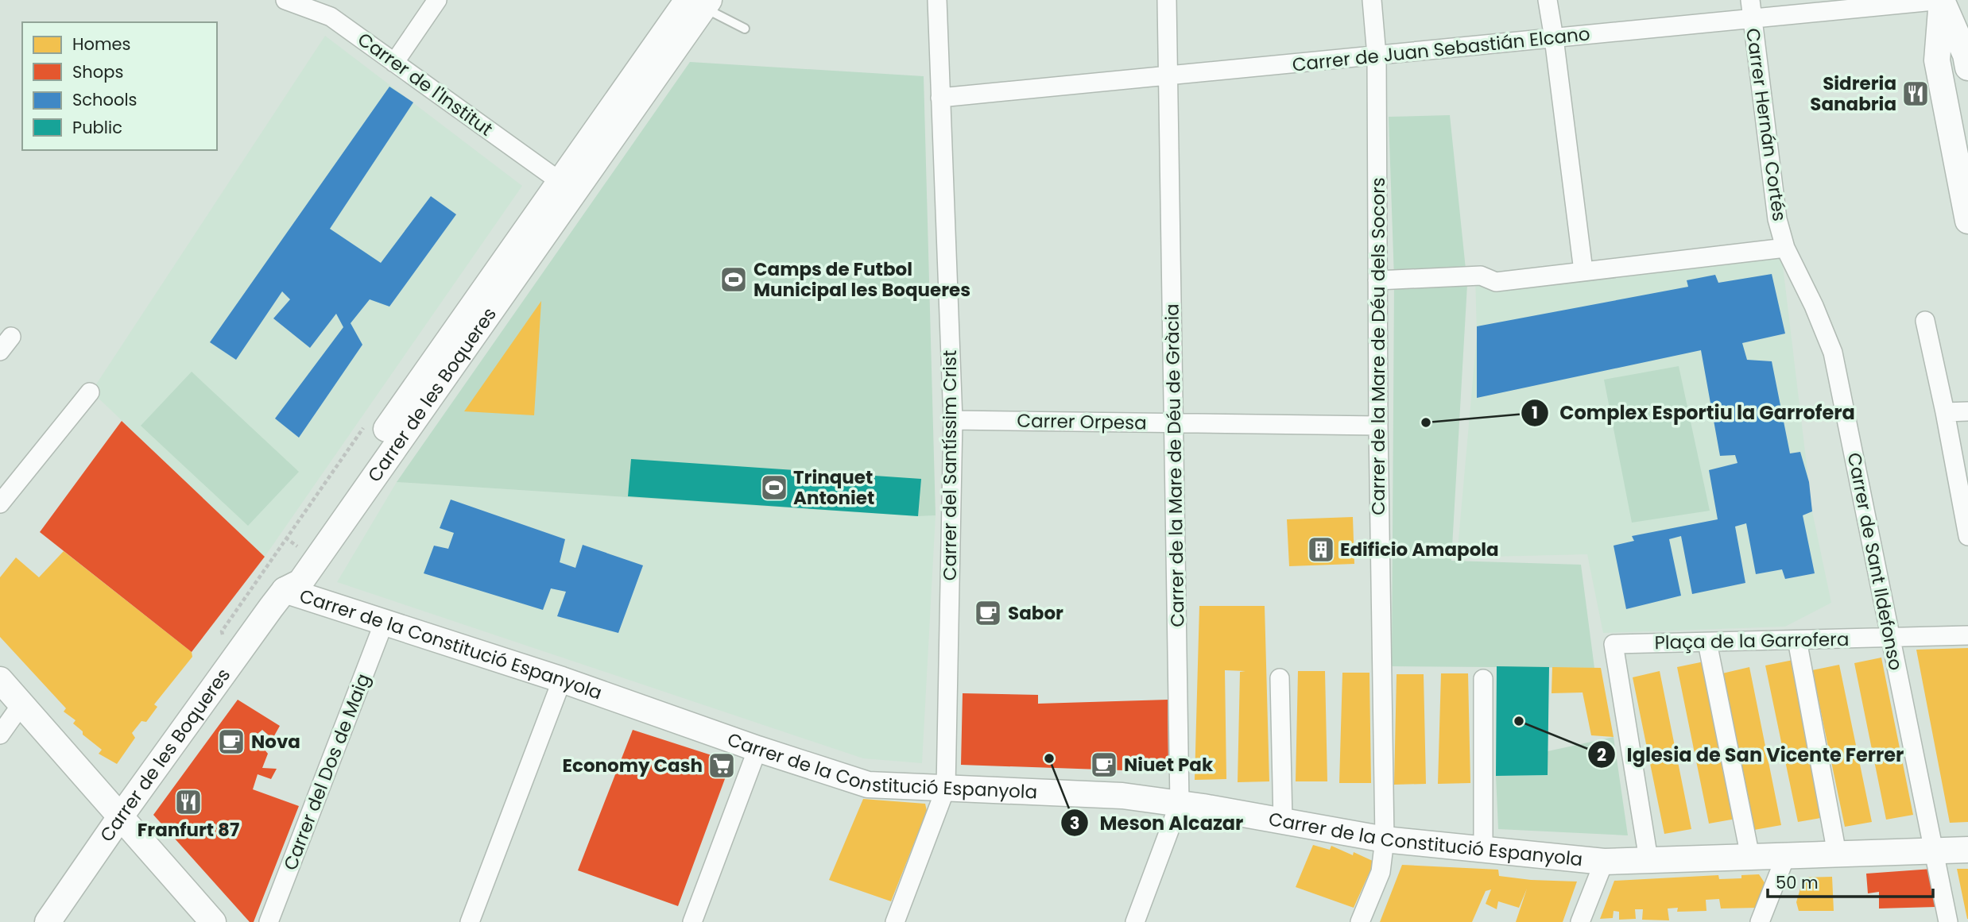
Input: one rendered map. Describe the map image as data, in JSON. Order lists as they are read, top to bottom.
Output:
{
  "streets": {
    "street": [
      "Carrer de Juan Sebastián Elcano",
      "Carrer de l'Institut",
      "Carrer Hernán Cortés",
      "Carrer de la Mare de Déu dels Socors",
      "Carrer de les Boqueres",
      "Carrer Orpesa",
      "Carrer del Santíssim Crist",
      "Carrer de la Mare de Déu de Gràcia",
      "Carrer de Sant Ildefonso",
      "Plaça de la Garrofera",
      "Carrer de la Constitució Espanyola",
      "Carrer del Dos de Maig"
    ]
  },
  "crossings": [
    ["Carrer de Juan Sebastián Elcano", "Carrer Hernán Cortés"],
    ["Carrer de Juan Sebastián Elcano", "Carrer de la Mare de Déu dels Socors"],
    ["Carrer de Juan Sebastián Elcano", "Carrer del Santíssim Crist"],
    ["Carrer de Juan Sebastián Elcano", "Carrer de la Mare de Déu de Gràcia"],
    ["Carrer de l'Institut", "Carrer de les Boqueres"],
    ["Carrer Hernán Cortés", "Carrer de Sant Ildefonso"],
    ["Carrer de la Mare de Déu dels Socors", "Carrer Orpesa"],
    ["Carrer de la Mare de Déu dels Socors", "Carrer de la Constitució Espanyola"],
    ["Carrer de les Boqueres", "Carrer de la Constitució Espanyola"],
    ["Carrer Orpesa", "Carrer del Santíssim Crist"],
    ["Carrer Orpesa", "Carrer de la Mare de Déu de Gràcia"],
    ["Carrer del Santíssim Crist", "Carrer de la Constitució Espanyola"],
    ["Carrer de la Mare de Déu de Gràcia", "Carrer de la Constitució Espanyola"],
    ["Carrer de Sant Ildefonso", "Plaça de la Garrofera"],
    ["Carrer de Sant Ildefonso", "Carrer de la Constitució Espanyola"],
    ["Plaça de la Garrofera", "Carrer de la Constitució Espanyola"],
    ["Carrer de la Constitució Espanyola", "Carrer del Dos de Maig"]
  ],
  "places": {
    "restaurant": ["Sidreria Sanabria", "Franfurt 87"],
    "sports": ["Camps de Futbol Municipal les Boqueres", "Trinquet Antoniet"],
    "other": ["Complex Esportiu la Garrofera", "Iglesia de San Vicente Ferrer", "Meson Alcazar"],
    "building": ["Edificio Amapola"],
    "cafe": ["Sabor", "Nova", "Niuet Pak"],
    "supermarket": ["Economy Cash"]
  },
  "legend": [
    "Homes",
    "Shops",
    "Schools",
    "Public"
  ],
  "scale_bar": "50 m"
}
